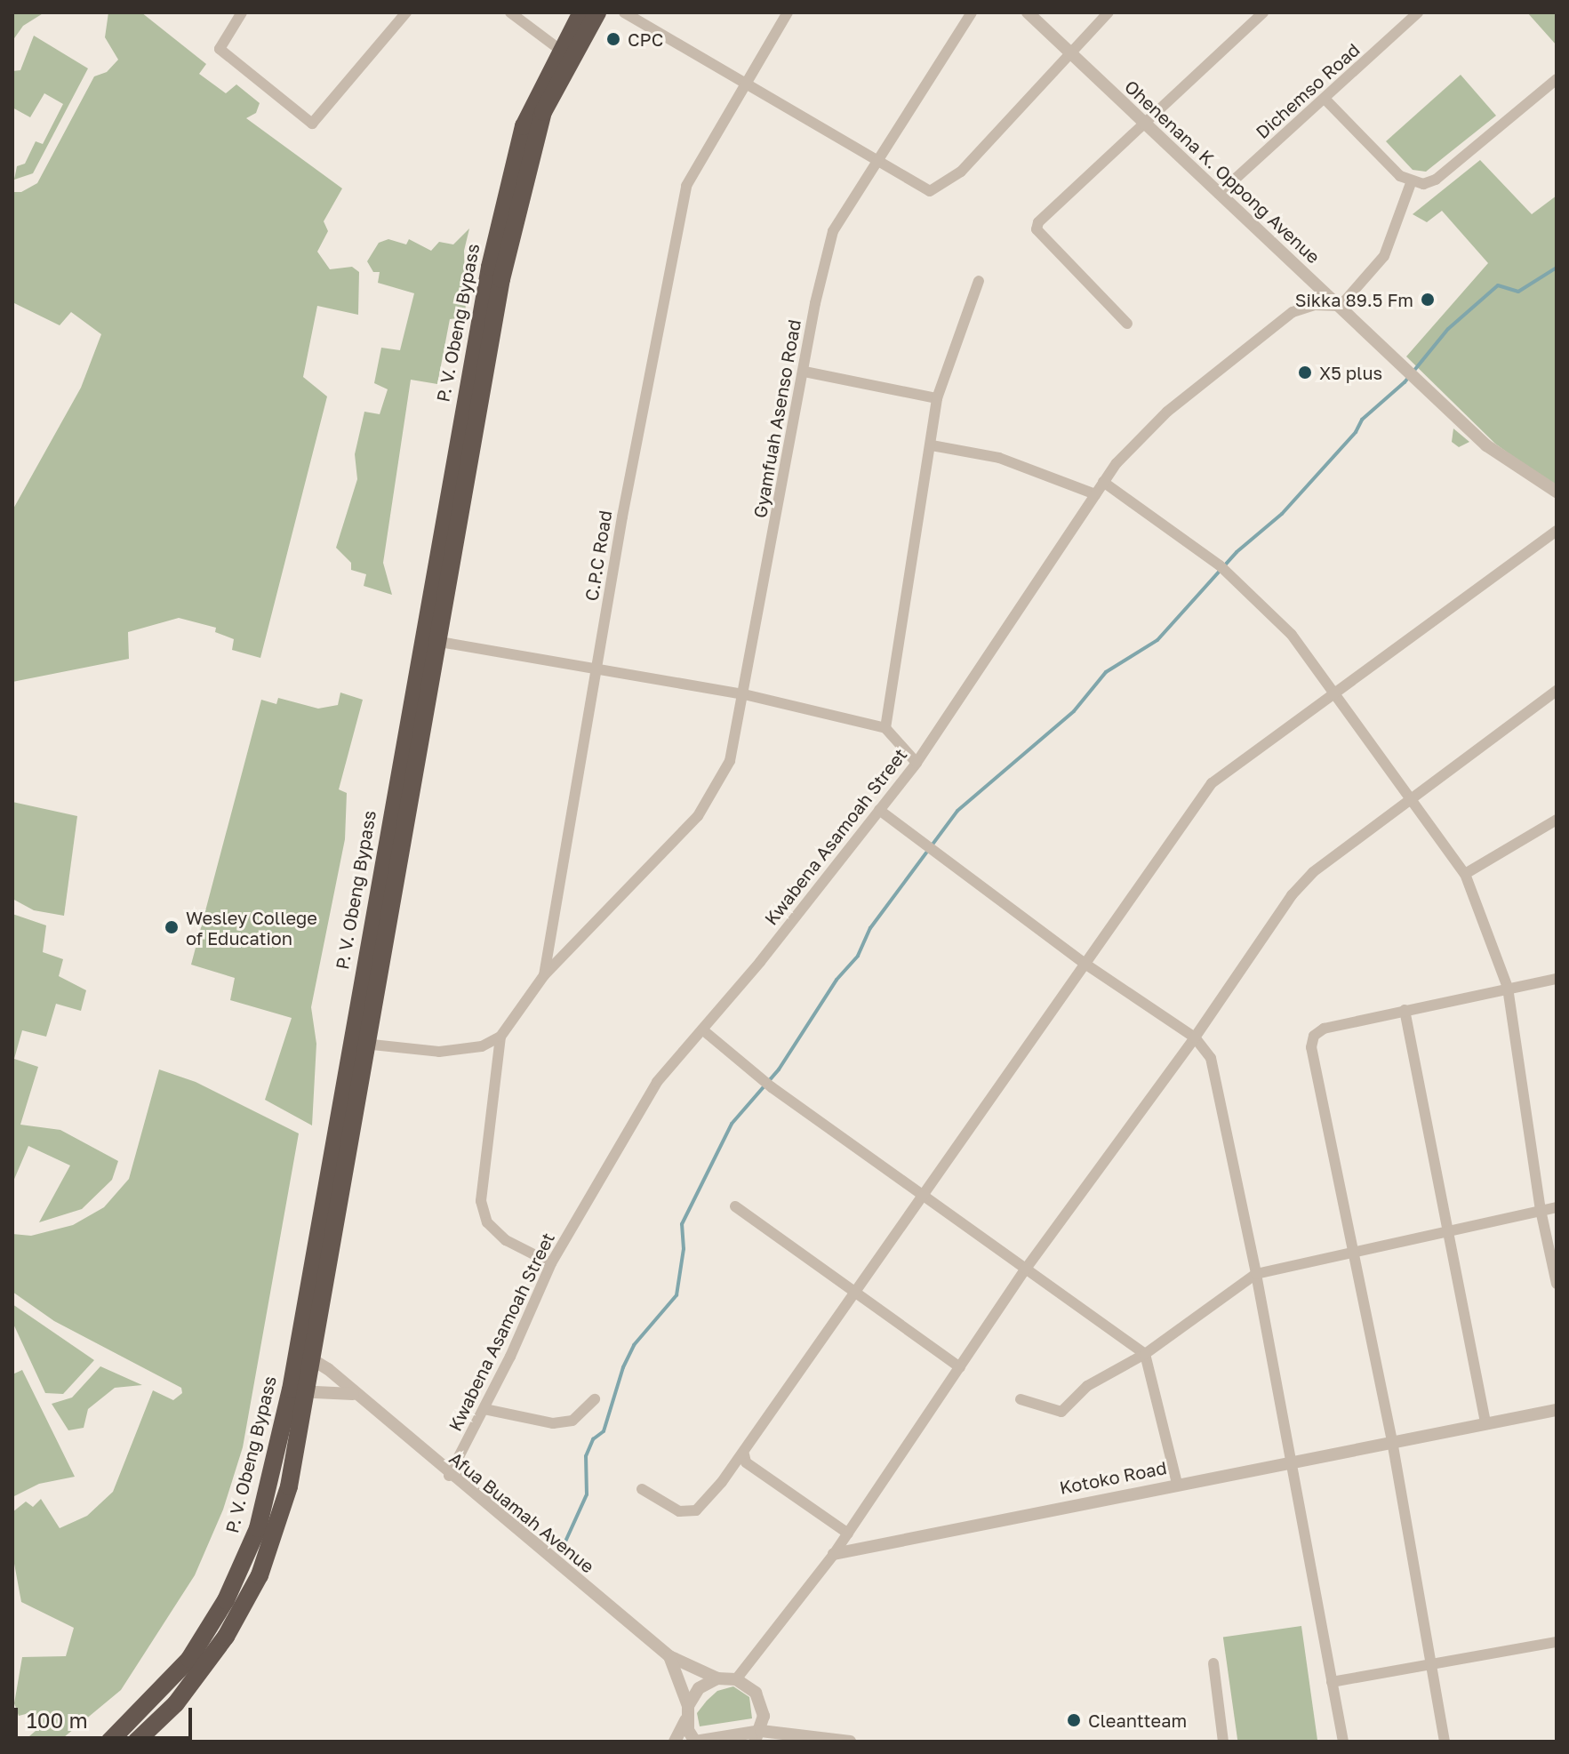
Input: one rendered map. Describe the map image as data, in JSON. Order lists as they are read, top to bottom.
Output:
{
  "streets": {
    "highway": ["P. V. Obeng Bypass"],
    "street": [
      "Dichemso Road",
      "Ohenenana K. Oppong Avenue",
      "Gyamfuah Asenso Road",
      "C.P.C Road",
      "Kwabena Asamoah Street",
      "Kotoko Road",
      "Afua Buamah Avenue"
    ]
  },
  "crossings": [
    ["Dichemso Road", "Ohenenana K. Oppong Avenue"],
    ["Ohenenana K. Oppong Avenue", "Kwabena Asamoah Street"],
    ["P. V. Obeng Bypass", "Afua Buamah Avenue"],
    ["Kwabena Asamoah Street", "Afua Buamah Avenue"]
  ],
  "places": [
    "CPC",
    "Sikka 89.5 Fm",
    "X5 plus",
    "Wesley College of Education",
    "Cleantteam"
  ],
  "scale_bar": "100 m"
}
